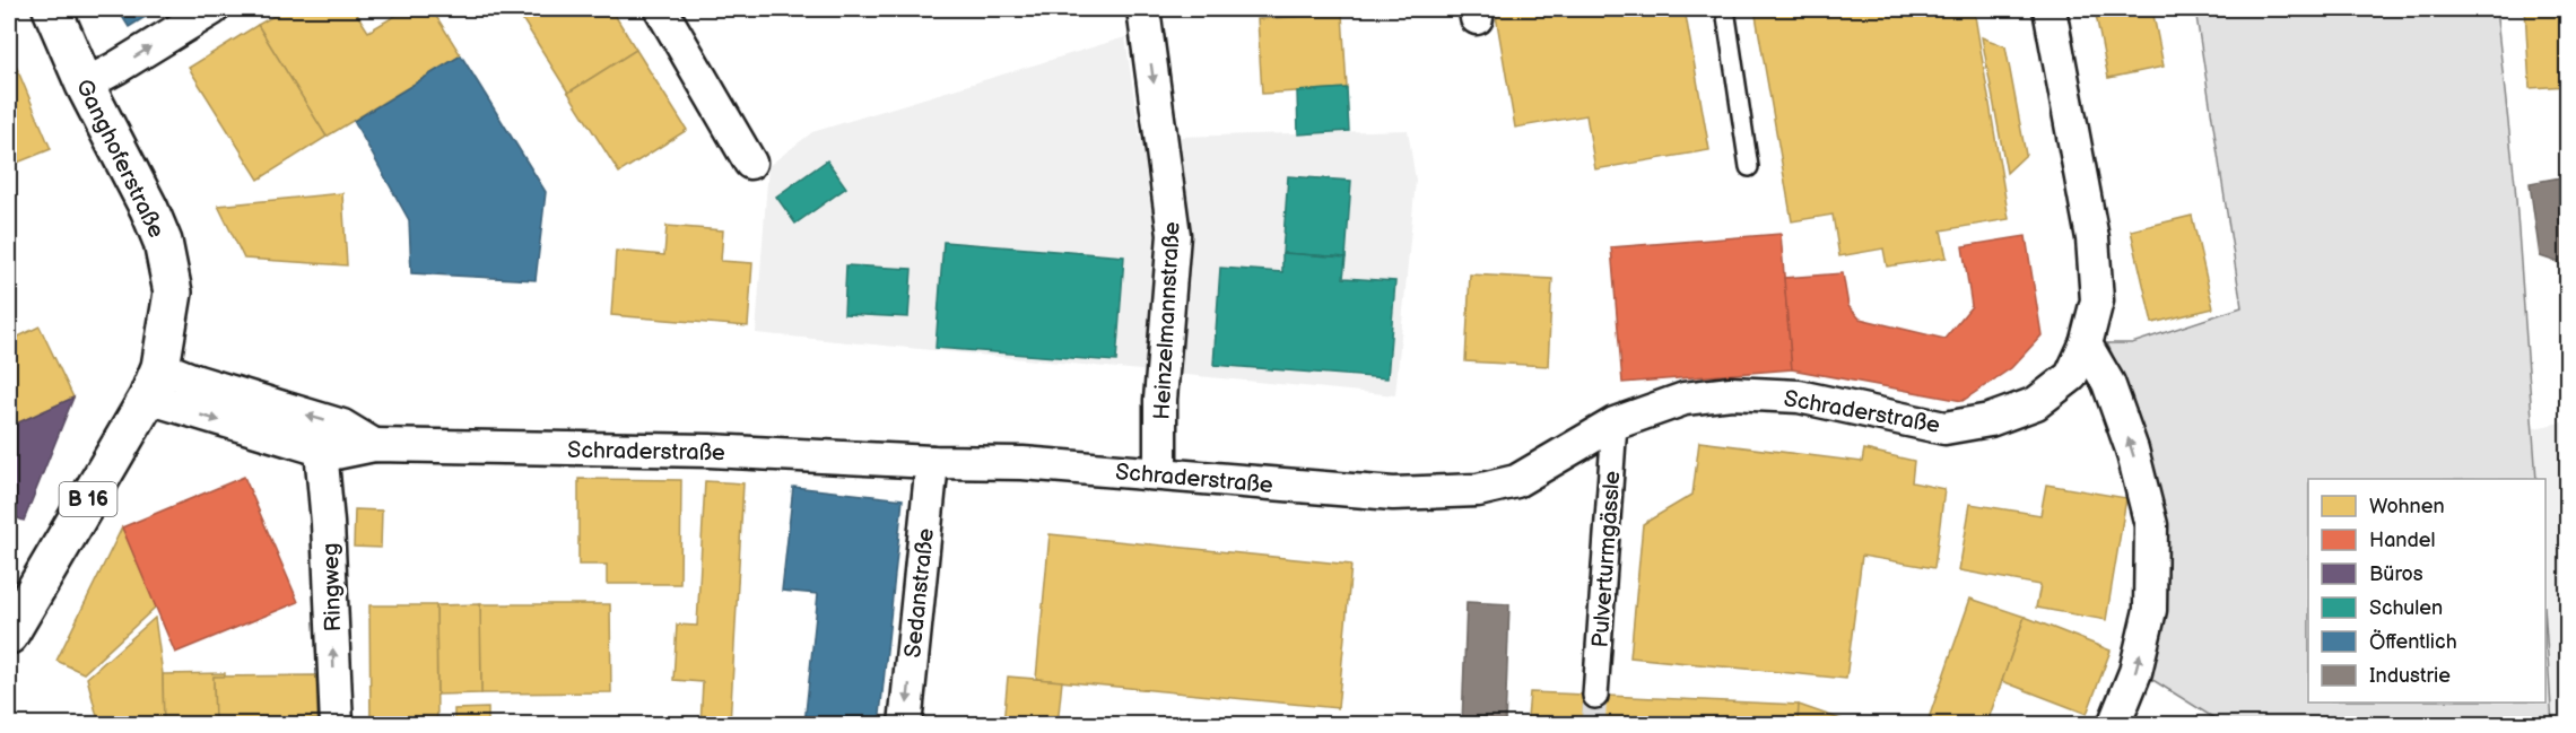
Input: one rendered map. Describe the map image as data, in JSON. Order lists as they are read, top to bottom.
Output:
{
  "streets": {
    "main road": ["Ganghoferstraße", "B 16"],
    "street": [
      "Heinzelmannstraße",
      "Schraderstraße",
      "Pulverturmgässle",
      "Ringweg",
      "Sedanstraße"
    ]
  },
  "crossings": [
    ["Ganghoferstraße", "Schraderstraße"],
    ["Heinzelmannstraße", "Schraderstraße"],
    ["Schraderstraße", "Pulverturmgässle"],
    ["Schraderstraße", "Ringweg"],
    ["Schraderstraße", "Sedanstraße"]
  ],
  "one_way": ["Heinzelmannstraße", "Ringweg", "Sedanstraße"],
  "legend": [
    "Wohnen",
    "Handel",
    "Büros",
    "Schulen",
    "Öffentlich",
    "Industrie"
  ]
}
